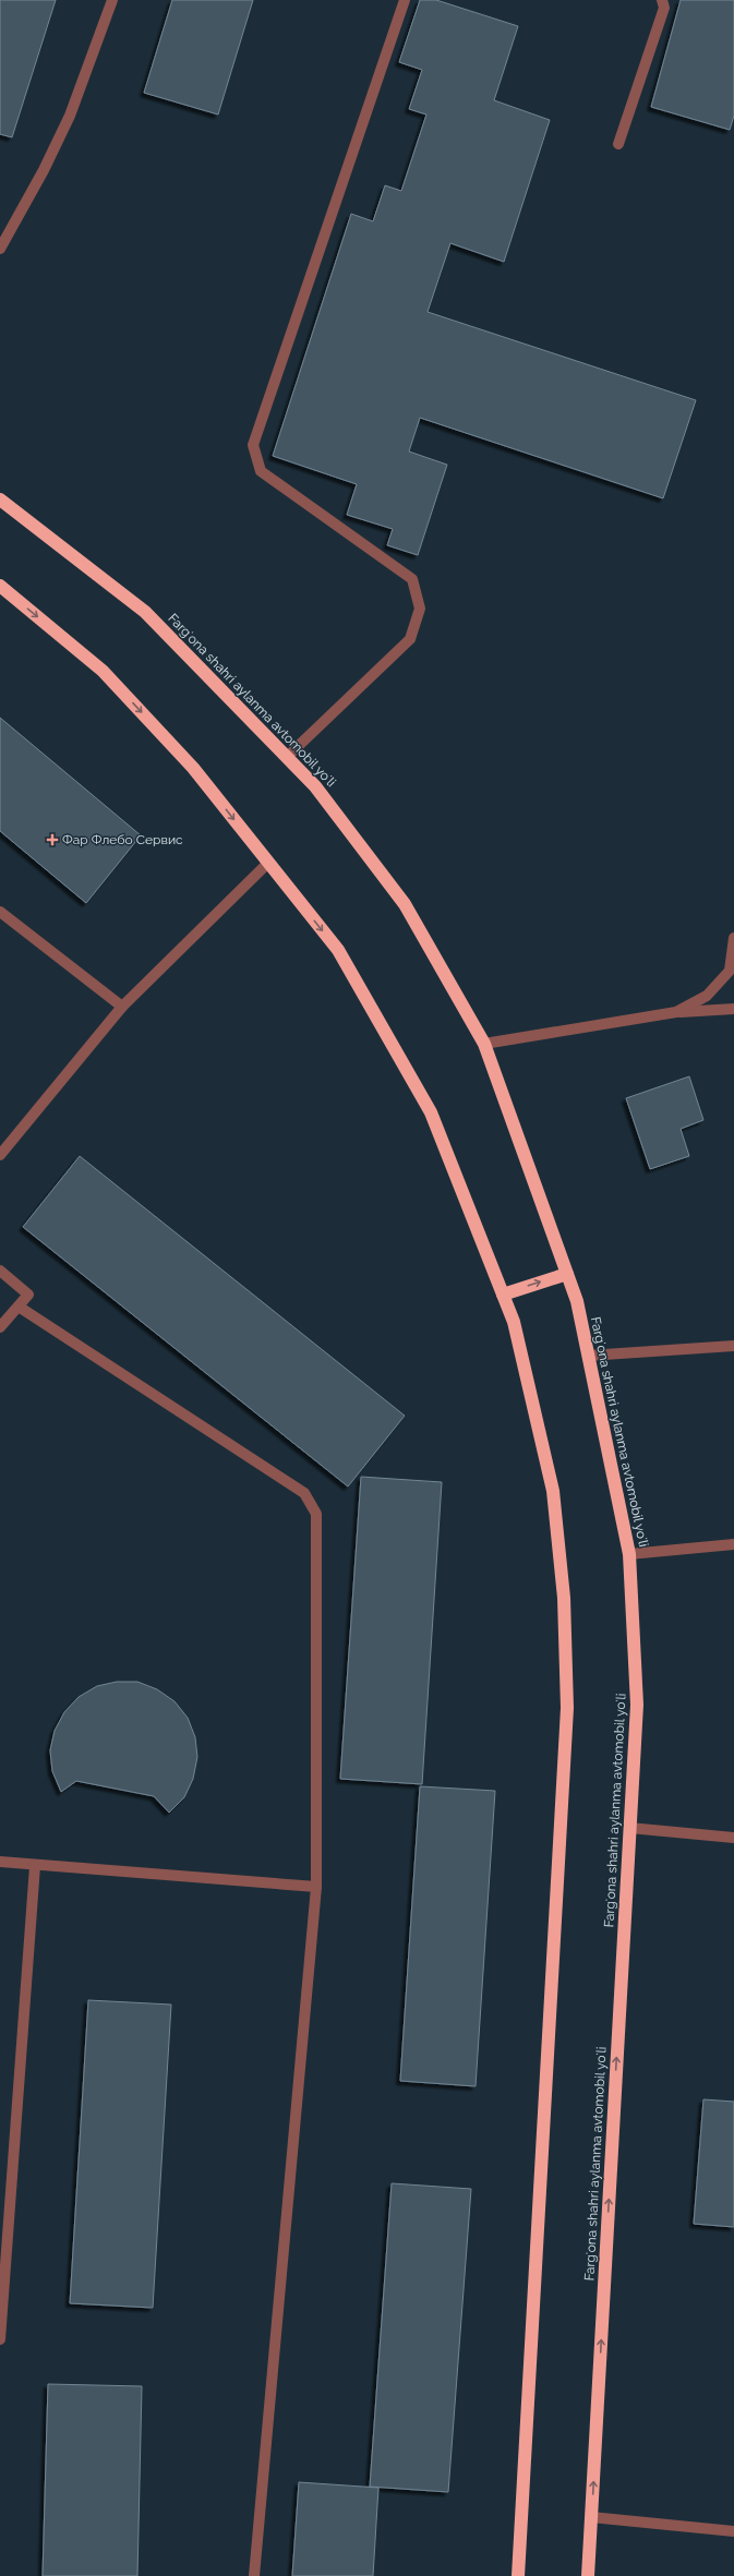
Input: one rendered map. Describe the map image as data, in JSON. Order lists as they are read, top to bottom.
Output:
{
  "streets": {
    "highway": ["Fargʻona shahri aylanma avtomobil yoʻli"]
  },
  "places": {
    "health": ["Фар Флебо Сервис"]
  }
}
